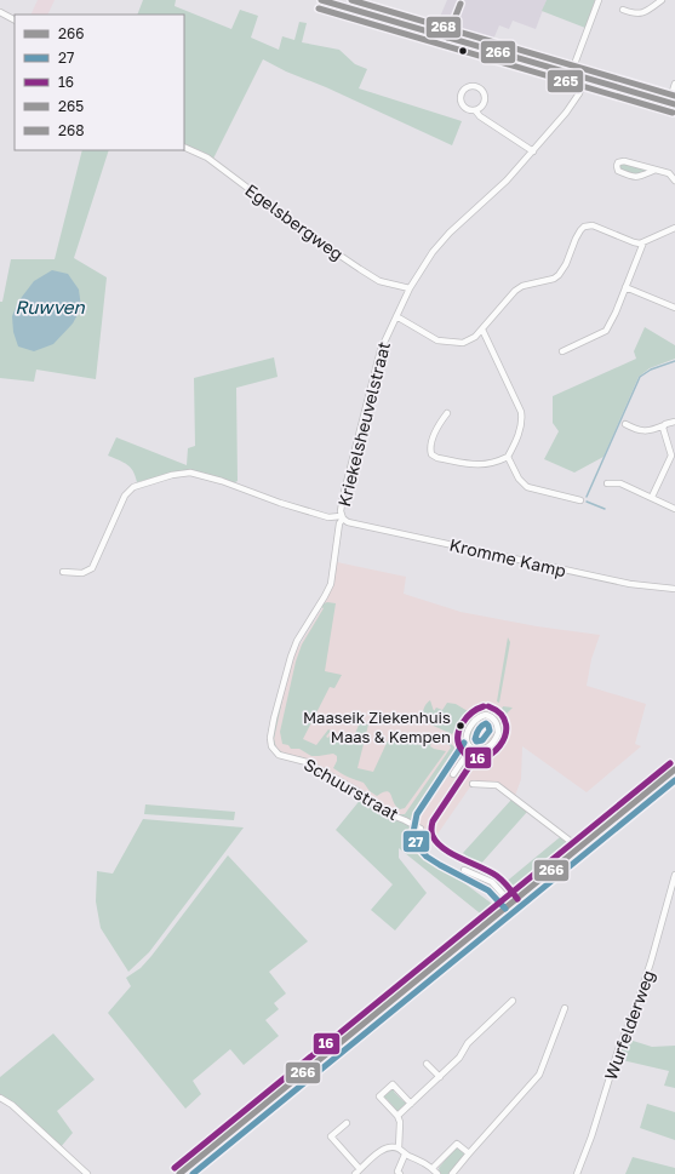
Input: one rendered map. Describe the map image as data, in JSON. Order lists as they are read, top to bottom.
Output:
{
  "streets": {
    "street": [
      "Egelsbergweg",
      "Kriekelsheuvelstraat",
      "Kromme Kamp",
      "Schuurstraat",
      "Wurfelderweg"
    ]
  },
  "crossings": [
    ["Egelsbergweg", "Kriekelsheuvelstraat"],
    ["Kriekelsheuvelstraat", "Kromme Kamp"],
    ["Kriekelsheuvelstraat", "Schuurstraat"],
    ["Kromme Kamp", "Schuurstraat"]
  ],
  "water": ["Ruwven"],
  "places": ["Maaseik Ziekenhuis Maas & Kempen"],
  "lines": [
    "transit line 266",
    "transit line 268",
    "transit line 265",
    "transit line 16",
    "transit line 27"
  ],
  "legend": [
    "266",
    "27",
    "16",
    "265",
    "268"
  ]
}
